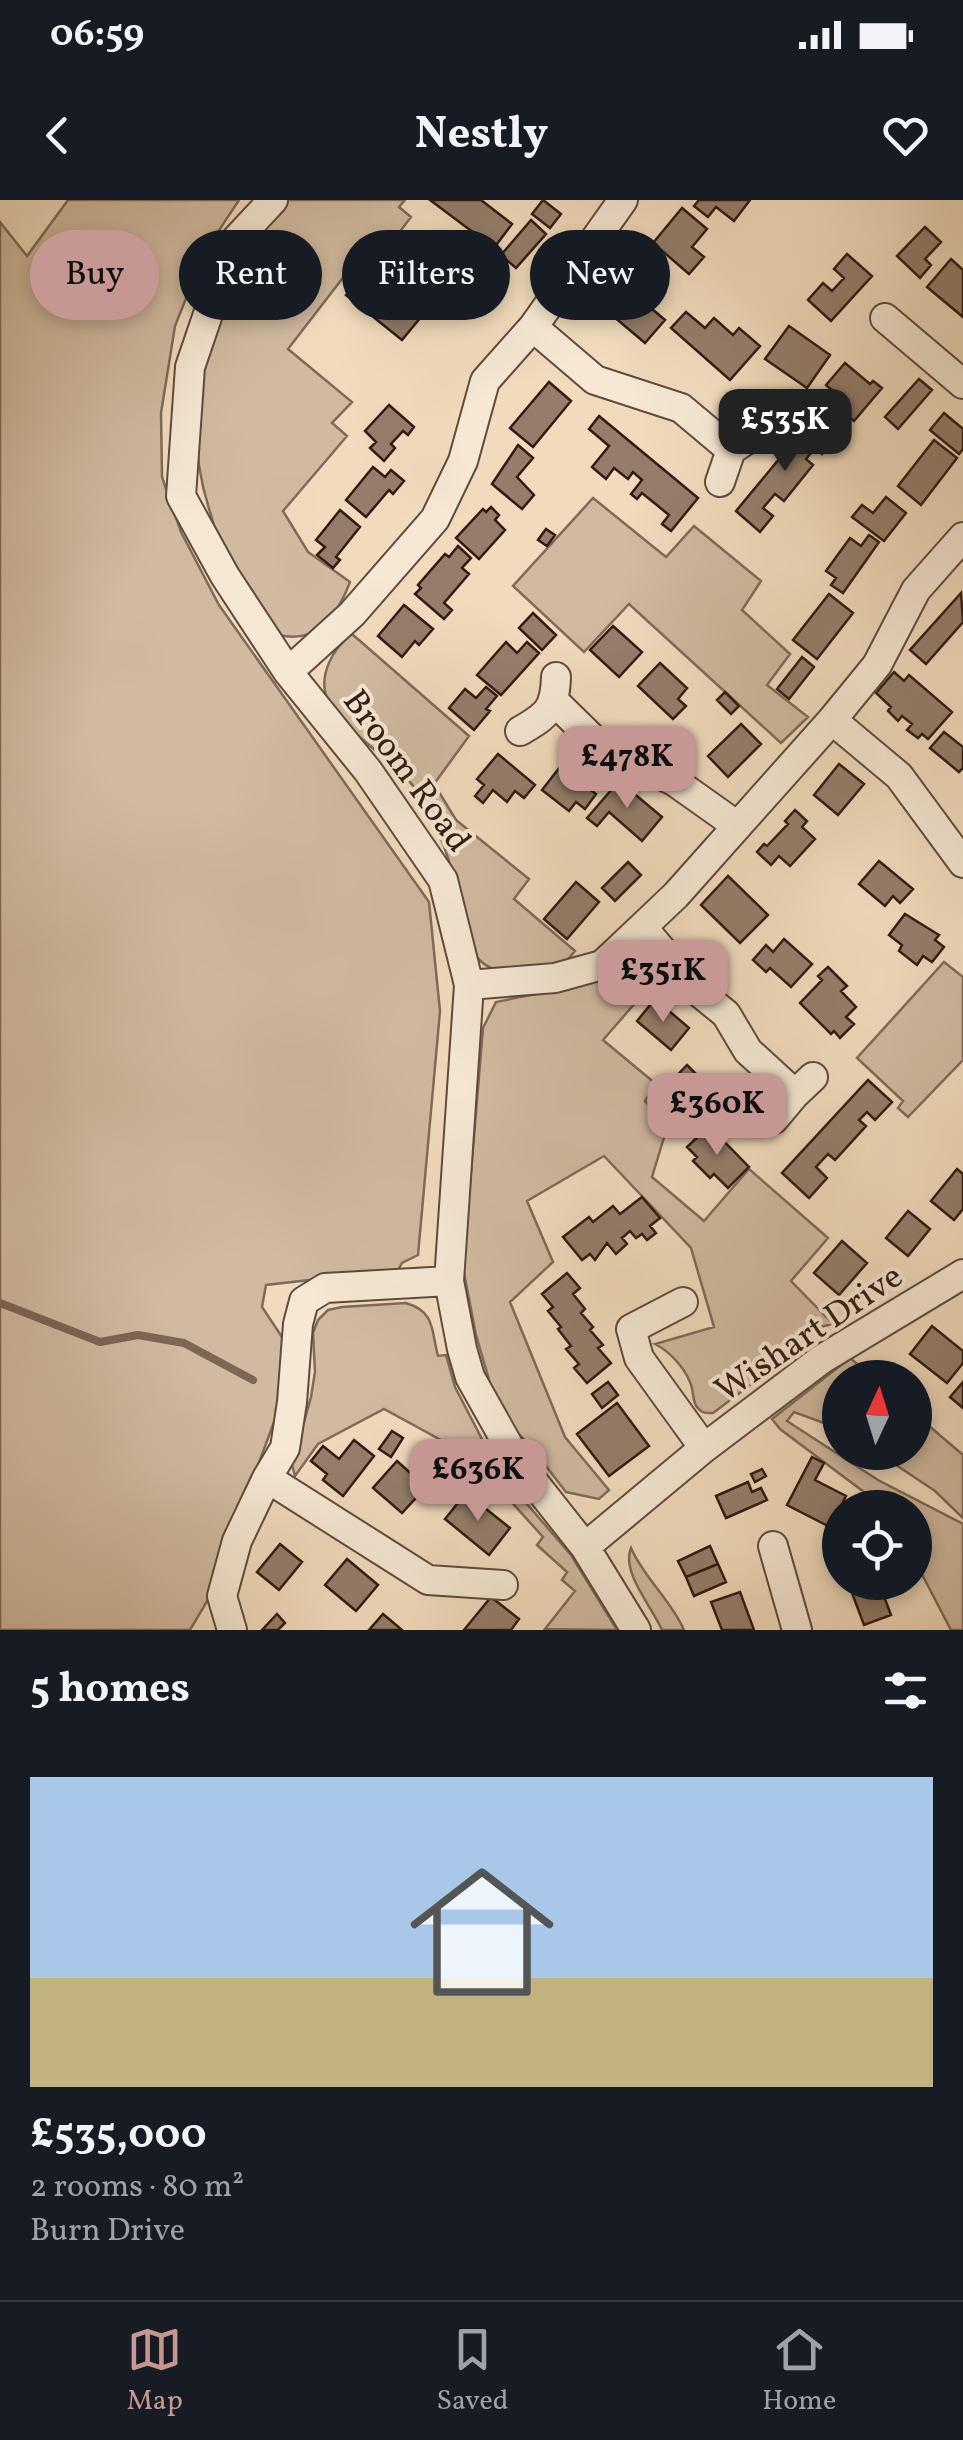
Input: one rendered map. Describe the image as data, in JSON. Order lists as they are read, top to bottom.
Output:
{
  "streets": {
    "street": ["Broom Road", "Wishart Drive"]
  },
  "crossings": [
    ["Broom Road", "Wishart Drive"]
  ],
  "north": "top",
  "page": {
    "status": "06:59",
    "header": "Nestly",
    "chip": [
      "Buy",
      "Rent",
      "Filters",
      "New"
    ],
    "price": [
      "£535K",
      "£478K",
      "£351K",
      "£360K",
      "£636K"
    ],
    "heading": "5 homes",
    "list": [
      {
        "name": "£535,000",
        "note": "2 rooms · 80 m² · Burn Drive"
      }
    ],
    "tabs": ["Map", "Saved", "Home"]
  }
}
